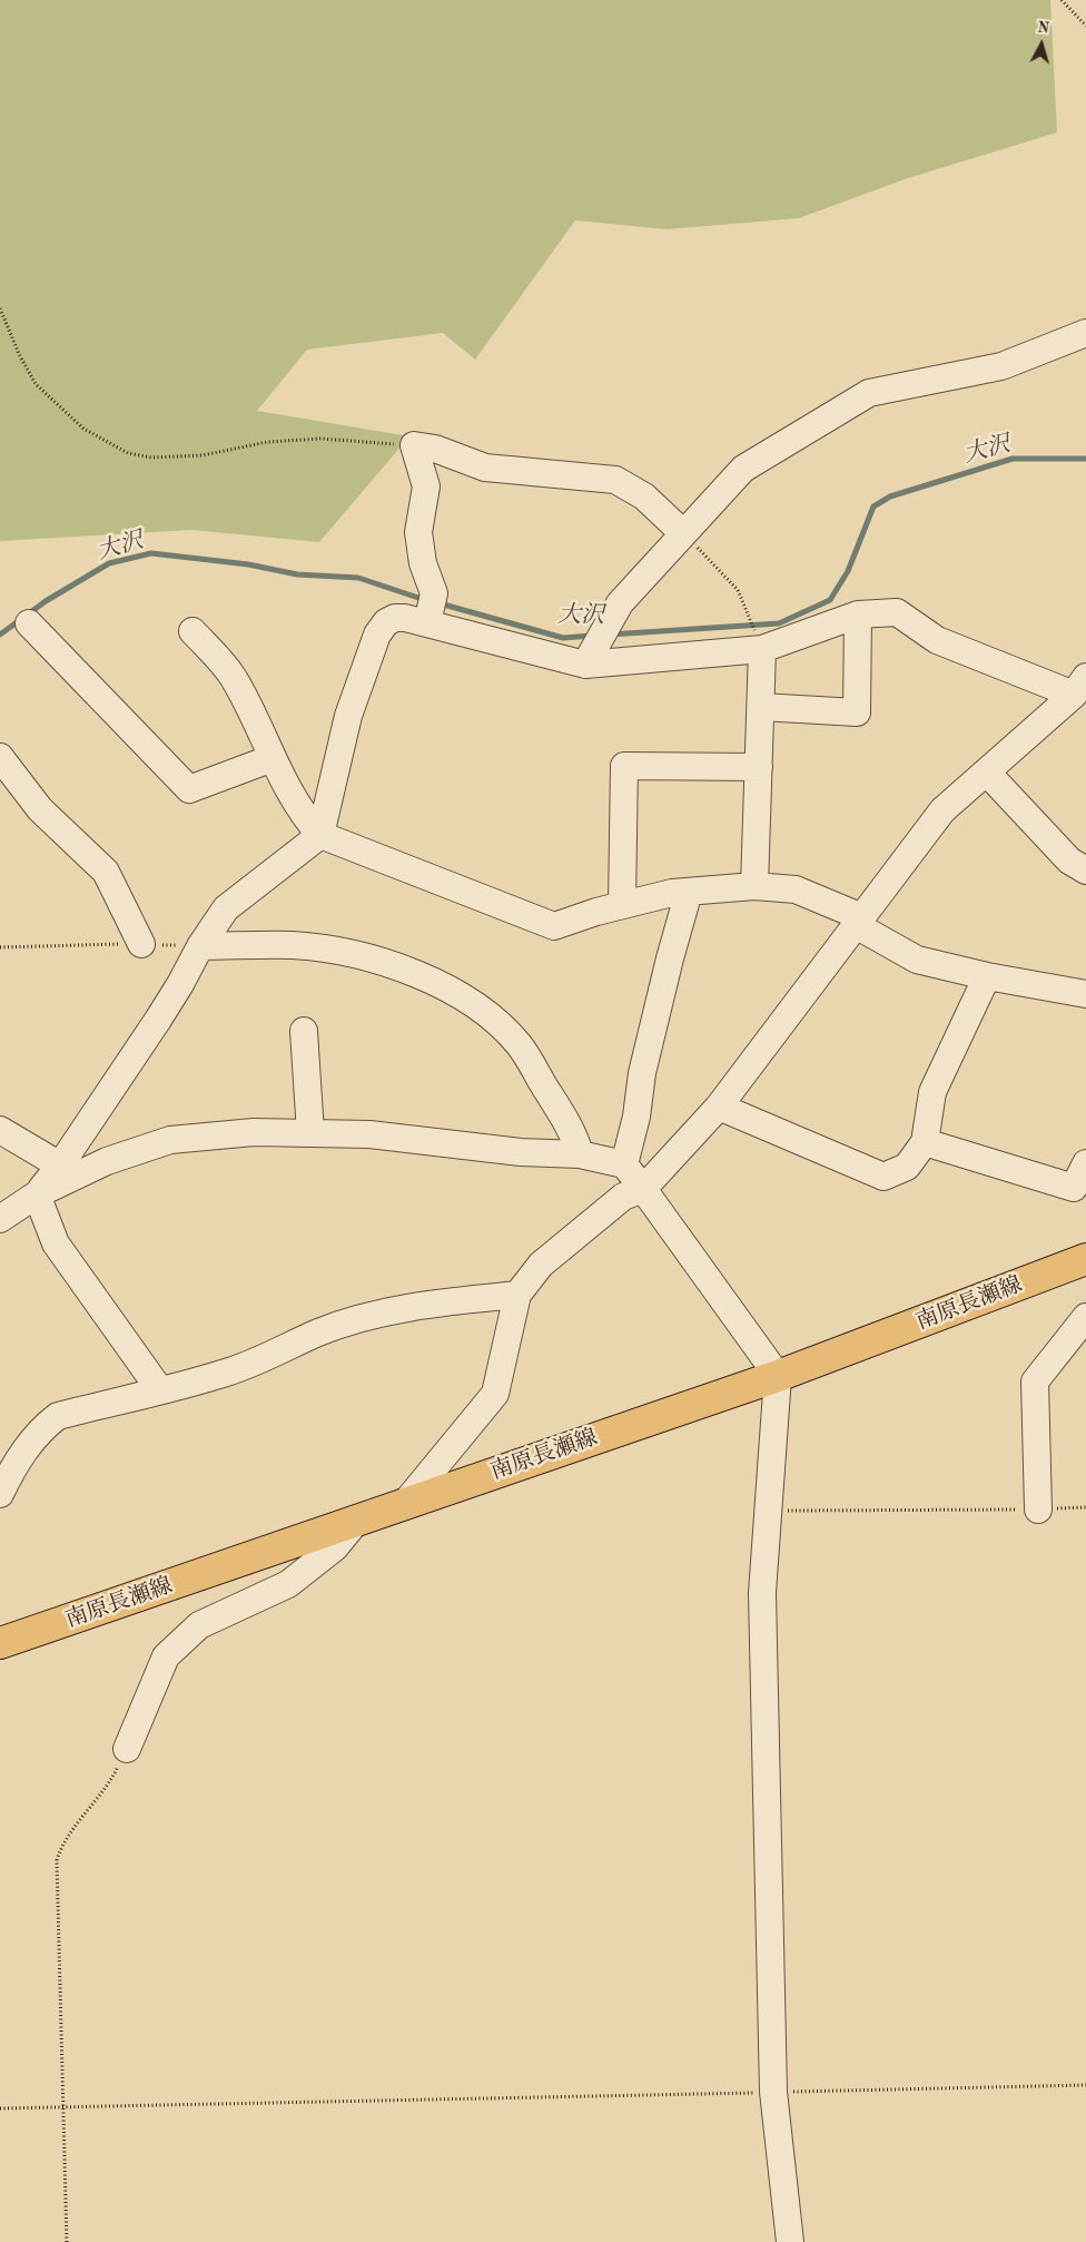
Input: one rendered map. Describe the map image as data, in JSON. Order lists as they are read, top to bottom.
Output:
{
  "streets": {
    "main road": ["南原長瀬線"]
  },
  "water": ["大沢"],
  "north": "top"
}
